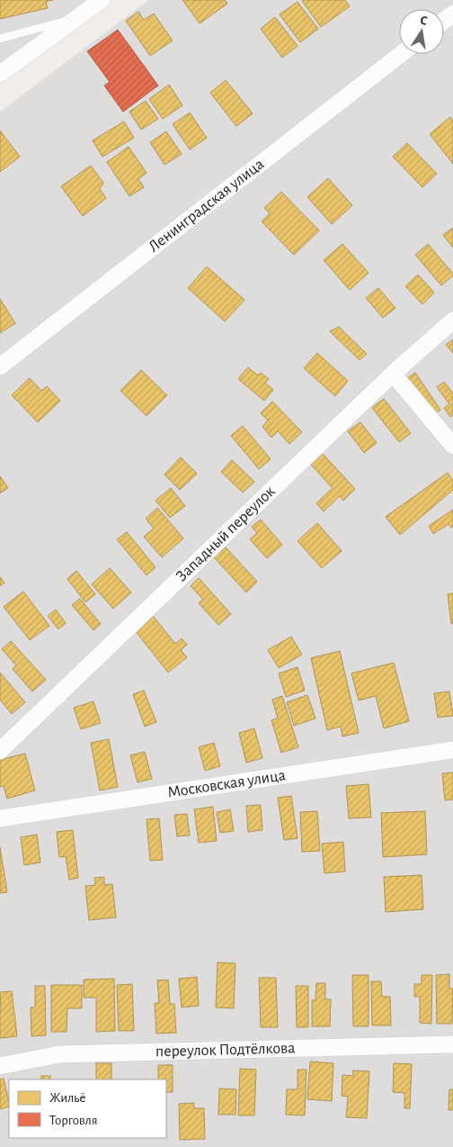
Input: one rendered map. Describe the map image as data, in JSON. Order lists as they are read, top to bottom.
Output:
{
  "streets": {
    "street": [
      "Ленинградская улица",
      "Западный переулок",
      "Московская улица",
      "переулок Подтёлкова"
    ]
  },
  "legend": ["Жильё", "Торговля"],
  "north": "top"
}
